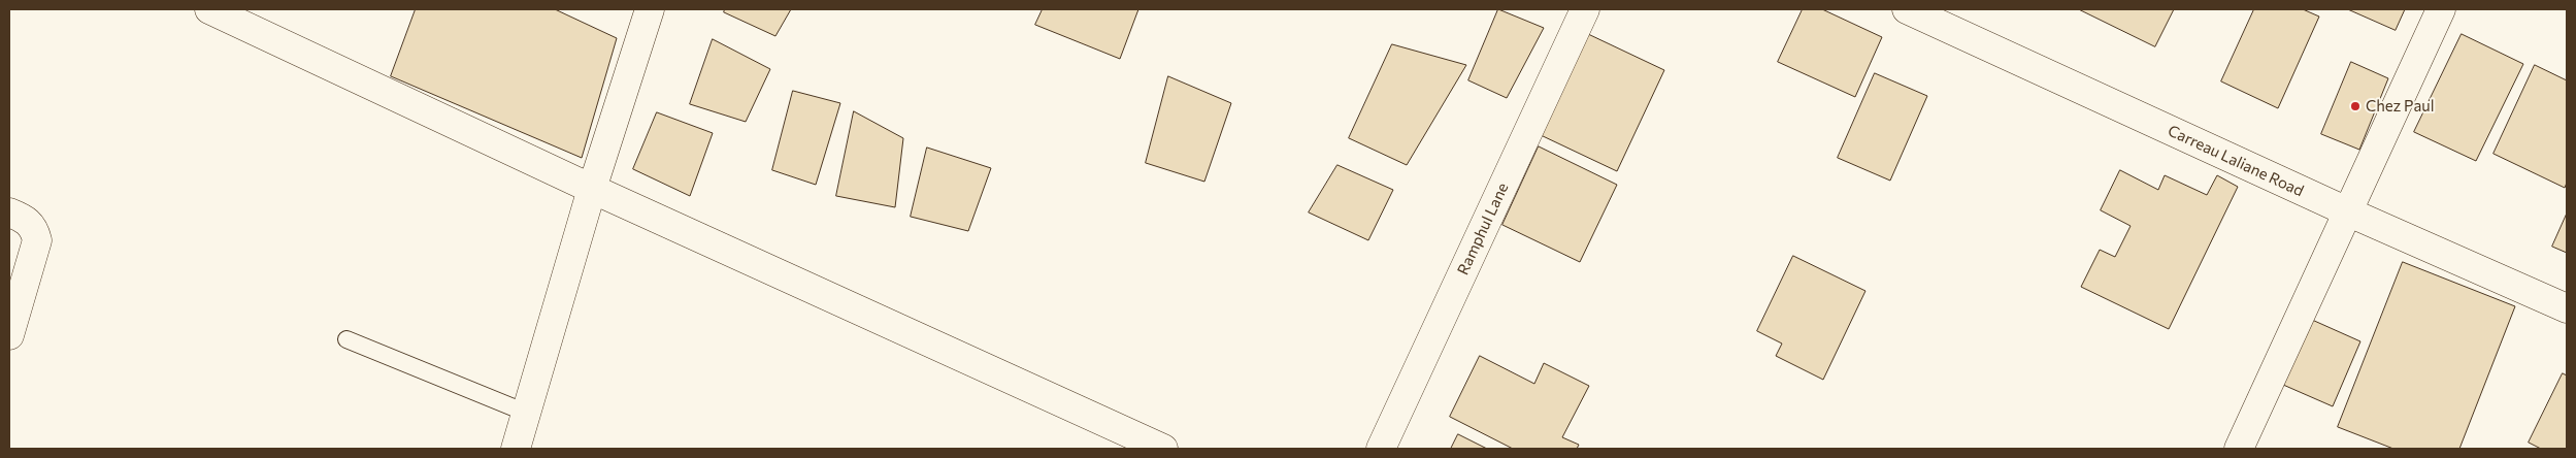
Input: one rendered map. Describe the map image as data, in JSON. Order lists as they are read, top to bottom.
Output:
{
  "streets": {
    "street": ["Carreau Laliane Road", "Ramphul Lane"]
  },
  "places": ["Chez Paul"]
}
